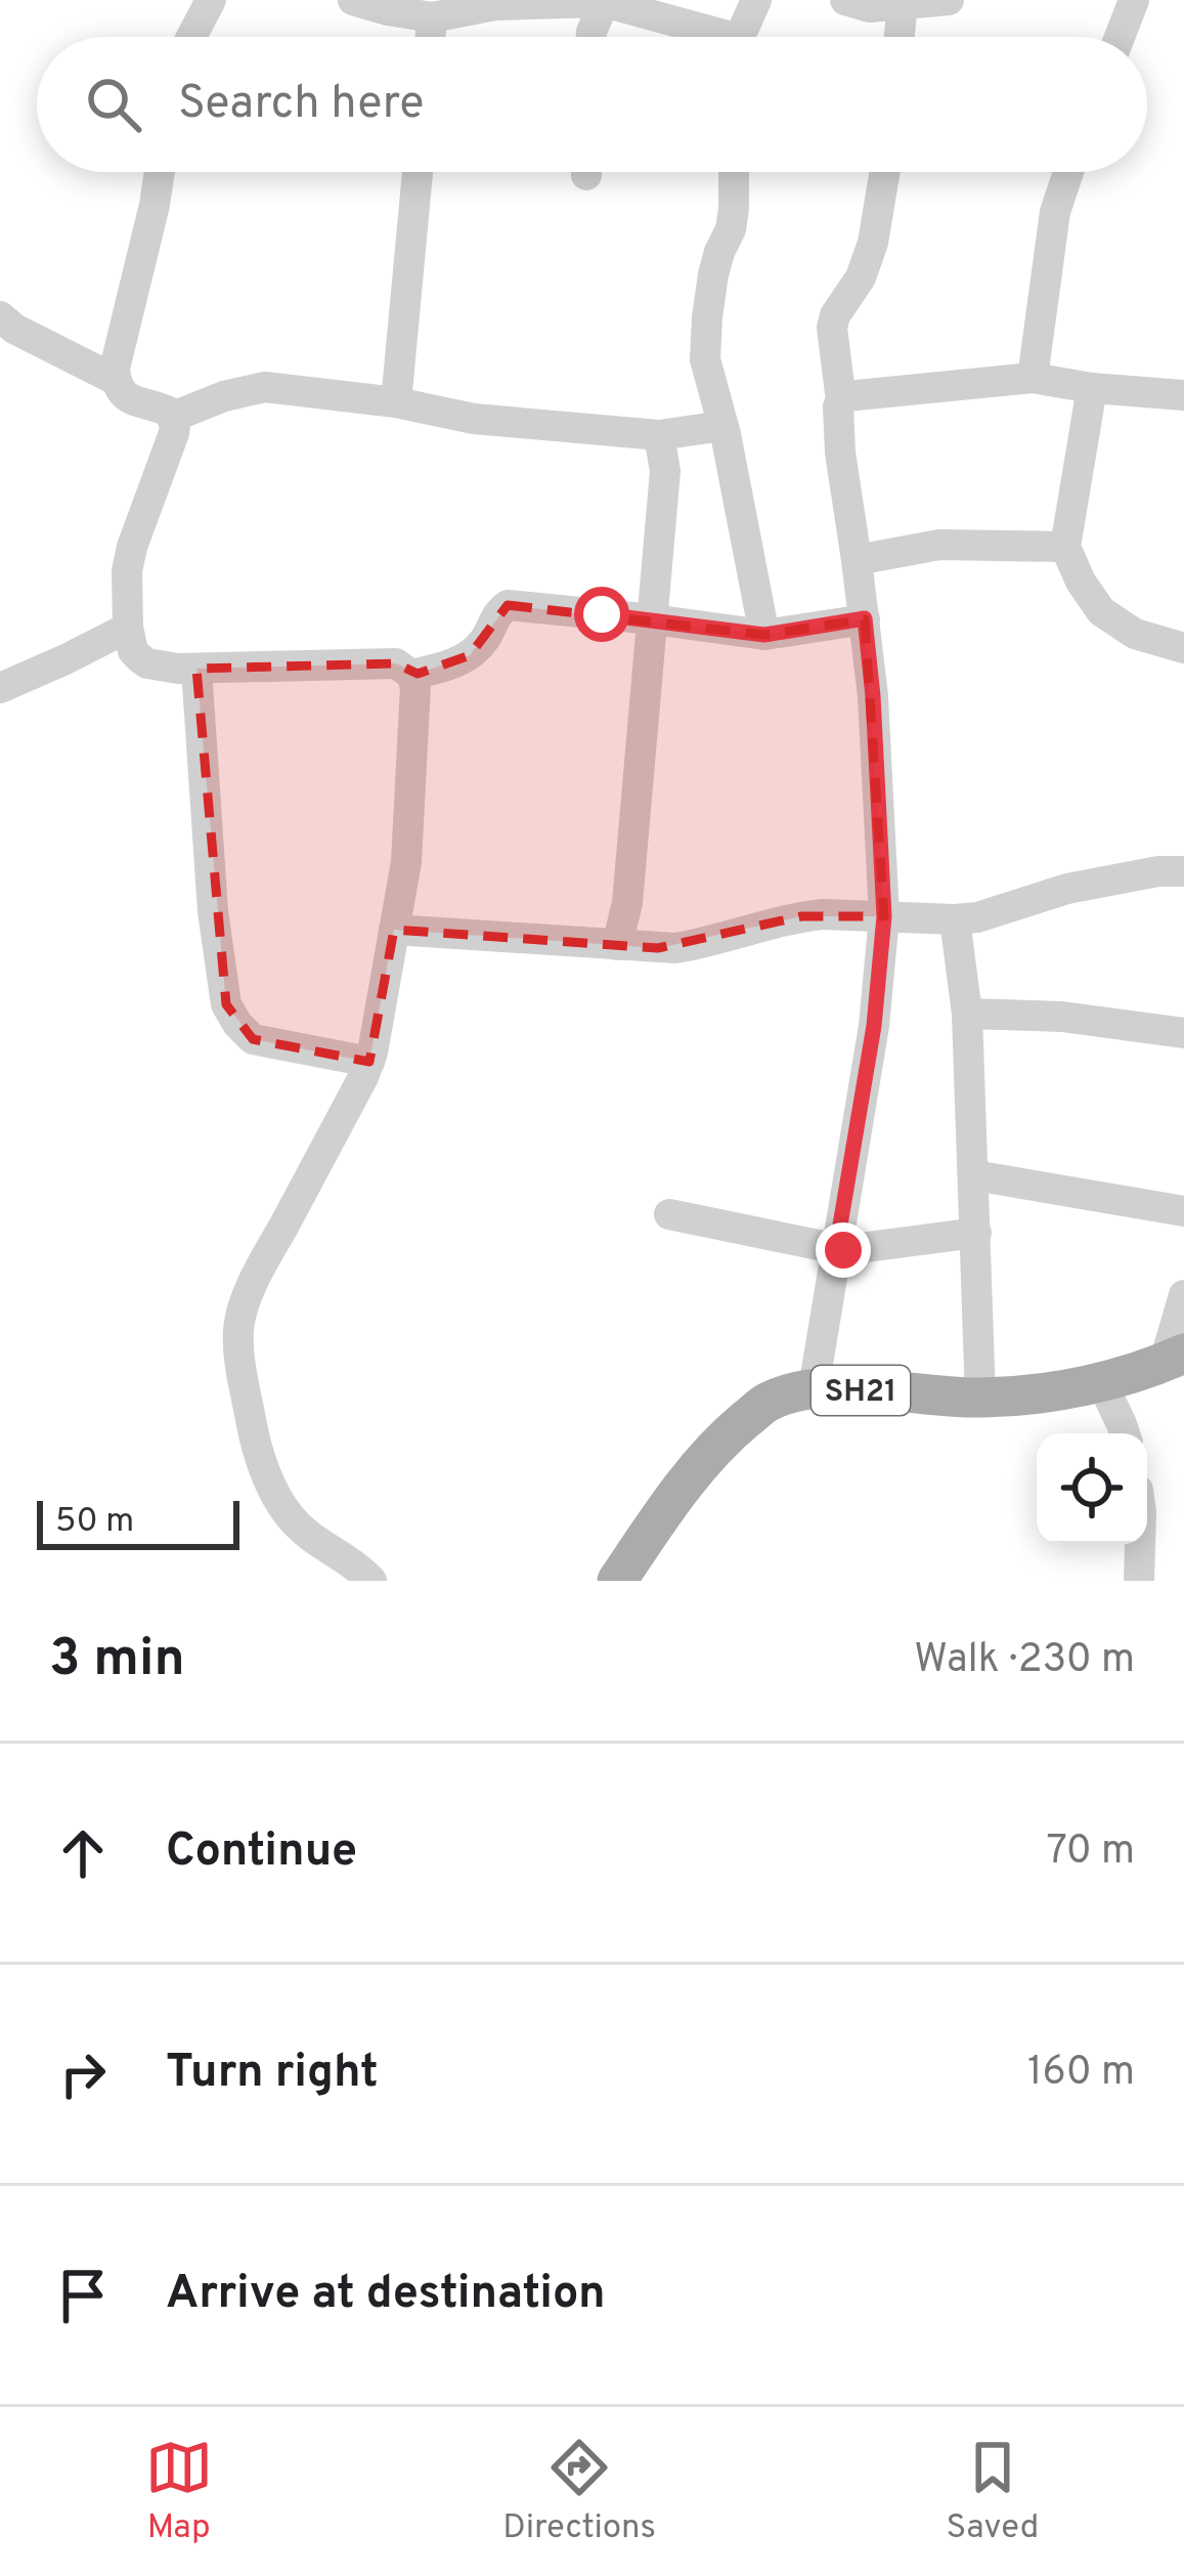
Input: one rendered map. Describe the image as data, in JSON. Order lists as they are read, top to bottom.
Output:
{
  "streets": {
    "main road": ["SH21"]
  },
  "scale_bar": "50 m",
  "page": {
    "search": "Search here",
    "scale": "50 m",
    "heading": ["3 min", "Walk · 230 m"],
    "list": [
      ["Continue", "70 m"],
      ["Turn right", "160 m"],
      "Arrive at destination"
    ],
    "nav": ["Map", "Directions", "Saved"]
  }
}
